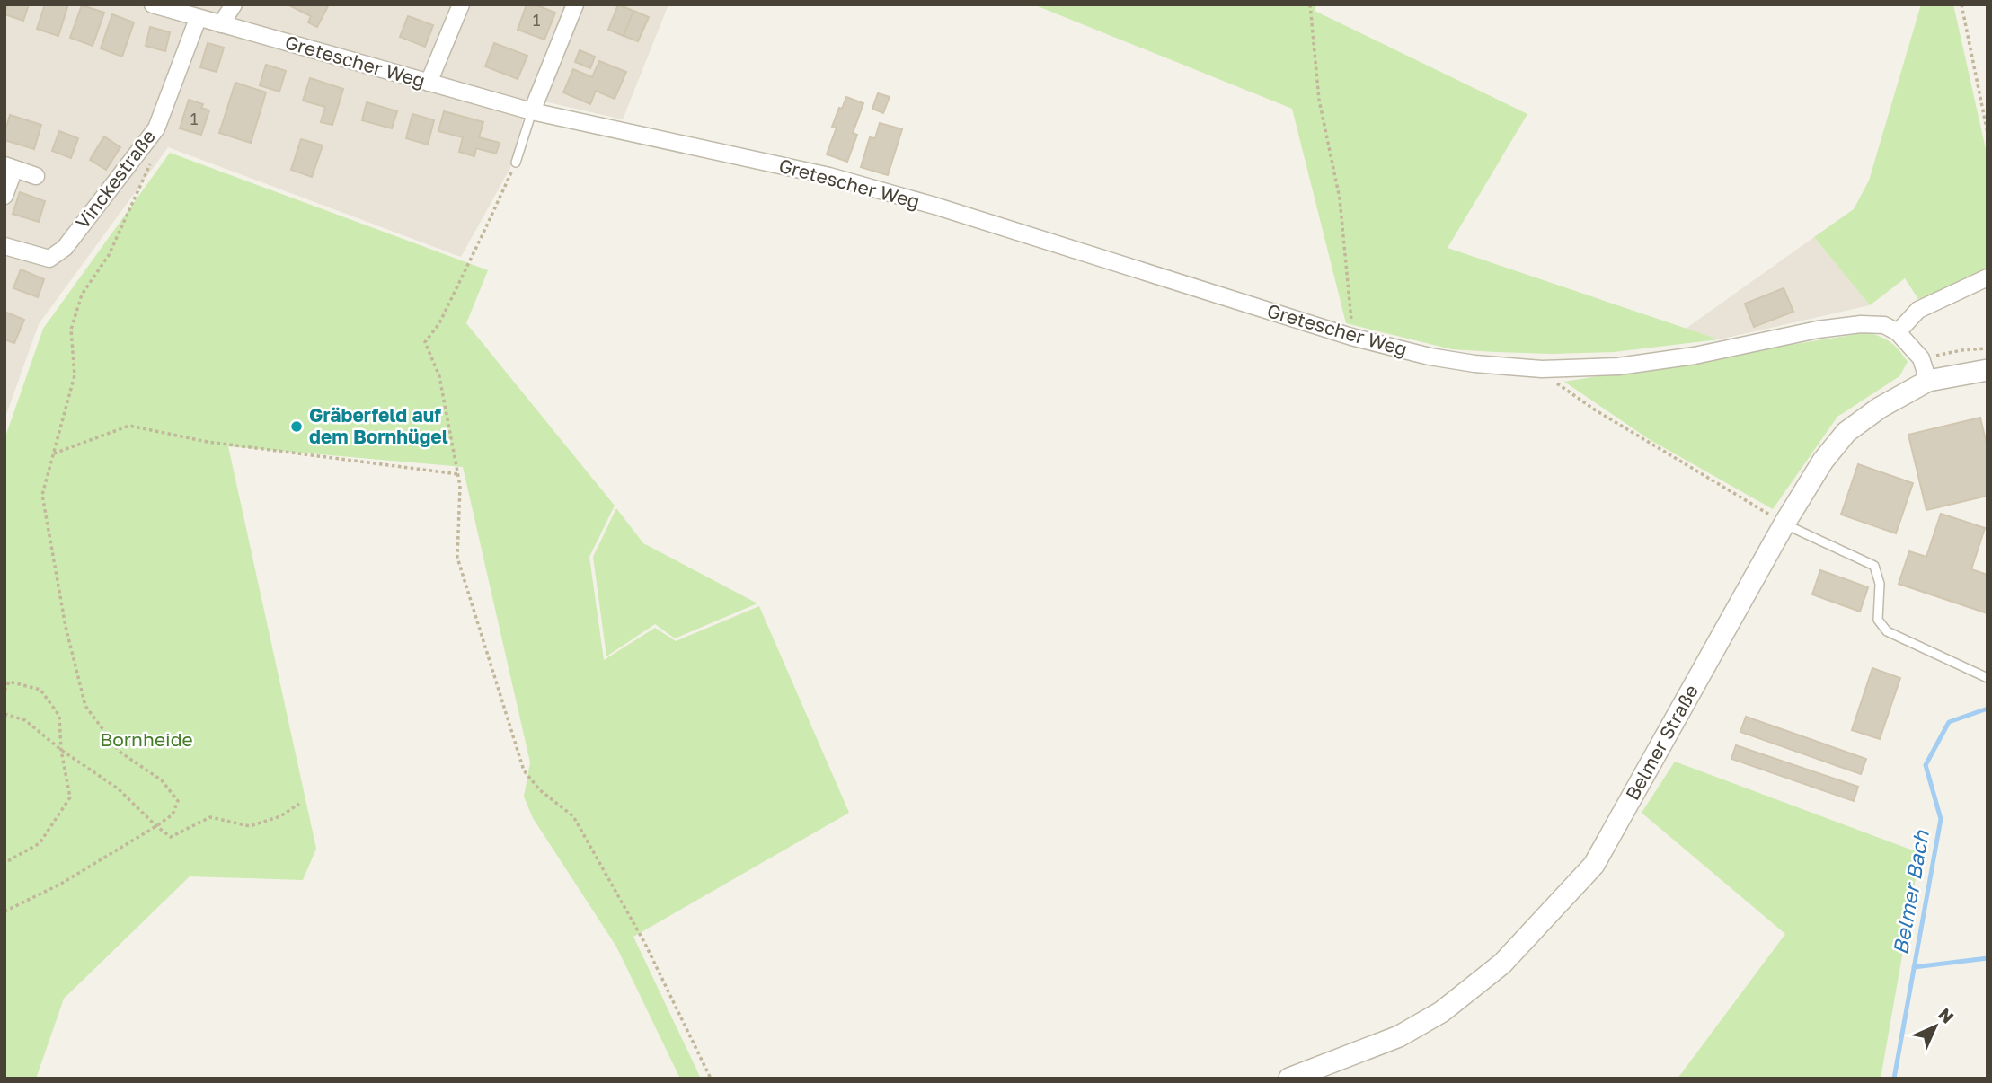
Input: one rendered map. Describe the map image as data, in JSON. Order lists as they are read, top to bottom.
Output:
{
  "streets": {
    "street": ["Gretescher Weg", "Vinckestraße", "Belmer Straße"]
  },
  "crossings": [
    ["Gretescher Weg", "Vinckestraße"]
  ],
  "water": ["Belmer Bach"],
  "parks": ["Bornheide"],
  "places": ["Gräberfeld auf dem Bornhügel"],
  "house_numbers": ["1", "1"],
  "north": "top right"
}
